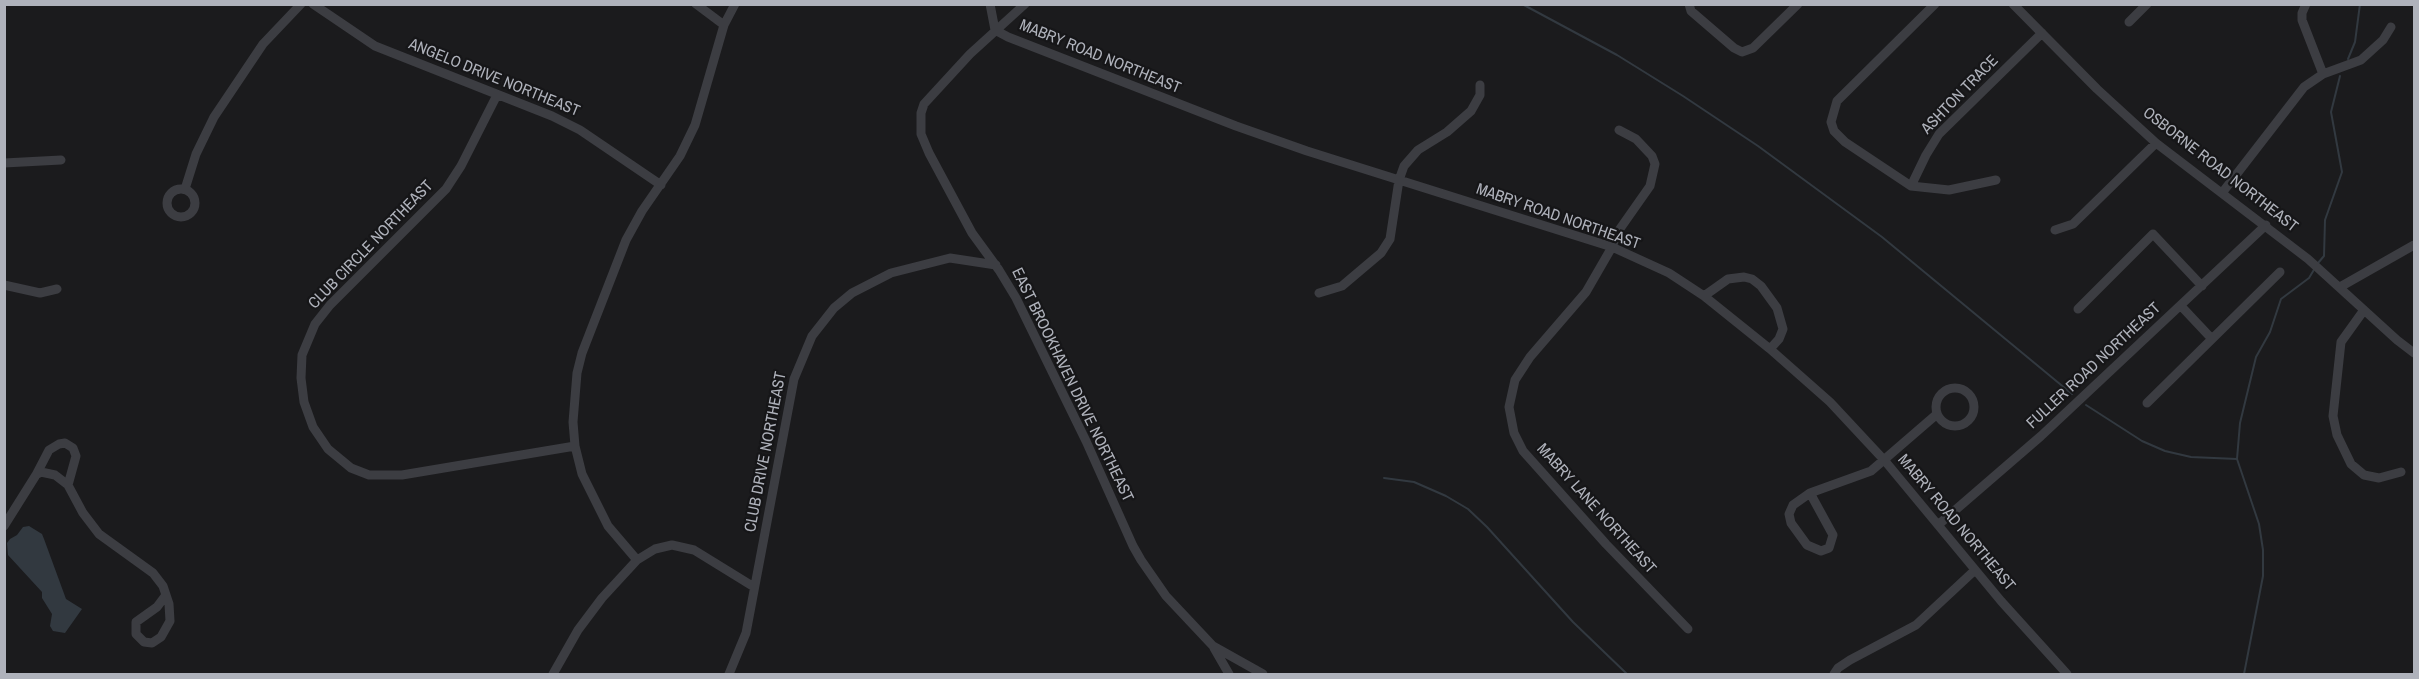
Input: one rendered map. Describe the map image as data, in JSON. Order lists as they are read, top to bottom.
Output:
{
  "streets": {
    "street": [
      "MABRY ROAD NORTHEAST",
      "ANGELO DRIVE NORTHEAST",
      "ASHTON TRACE",
      "OSBORNE ROAD NORTHEAST",
      "CLUB CIRCLE NORTHEAST",
      "FULLER ROAD NORTHEAST",
      "EAST BROOKHAVEN DRIVE NORTHEAST",
      "CLUB DRIVE NORTHEAST",
      "MABRY LANE NORTHEAST"
    ]
  },
  "crossings": [
    ["MABRY ROAD NORTHEAST", "FULLER ROAD NORTHEAST"],
    ["MABRY ROAD NORTHEAST", "EAST BROOKHAVEN DRIVE NORTHEAST"],
    ["MABRY ROAD NORTHEAST", "MABRY LANE NORTHEAST"],
    ["ANGELO DRIVE NORTHEAST", "CLUB CIRCLE NORTHEAST"],
    ["ASHTON TRACE", "OSBORNE ROAD NORTHEAST"],
    ["OSBORNE ROAD NORTHEAST", "FULLER ROAD NORTHEAST"],
    ["EAST BROOKHAVEN DRIVE NORTHEAST", "CLUB DRIVE NORTHEAST"]
  ]
}
